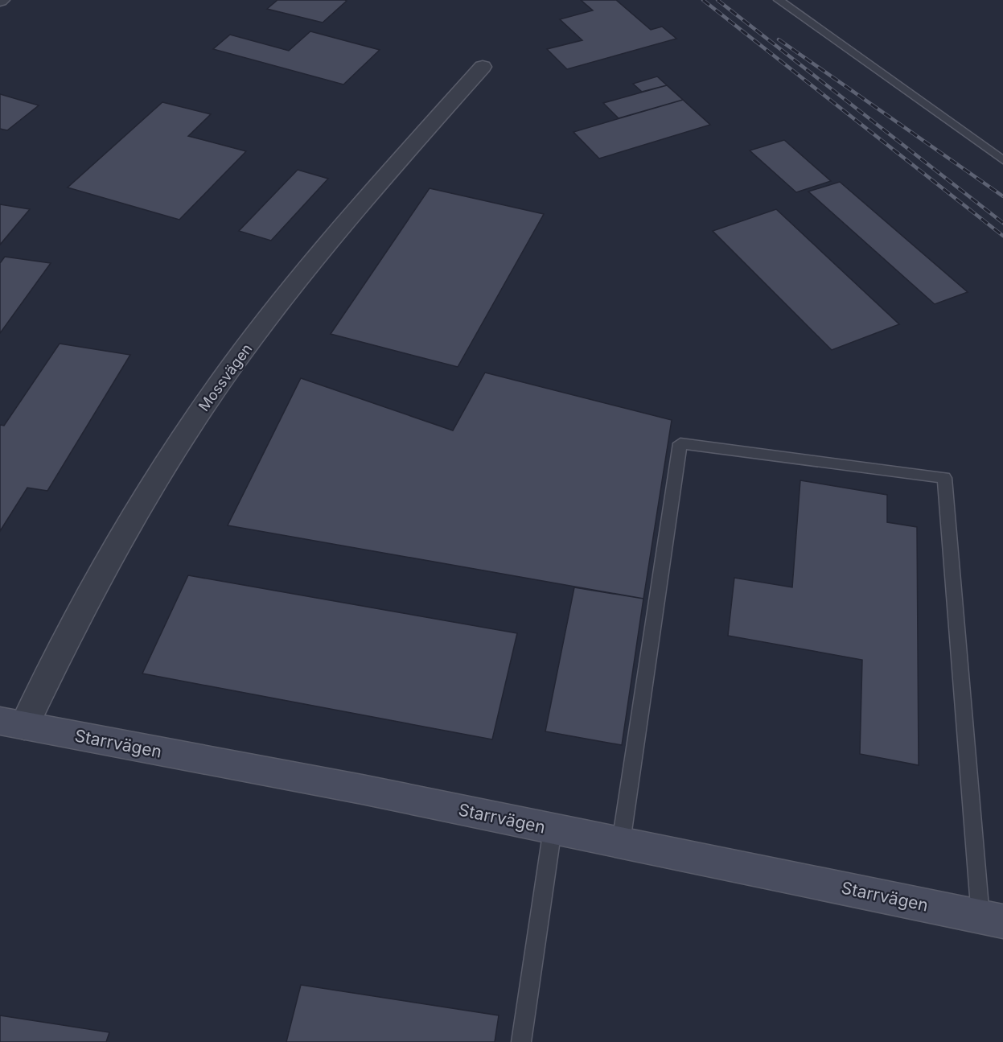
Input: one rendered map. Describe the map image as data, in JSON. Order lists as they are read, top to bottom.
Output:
{
  "streets": {
    "street": ["Mossvägen", "Starrvägen"]
  },
  "crossings": [
    ["Mossvägen", "Starrvägen"]
  ]
}
